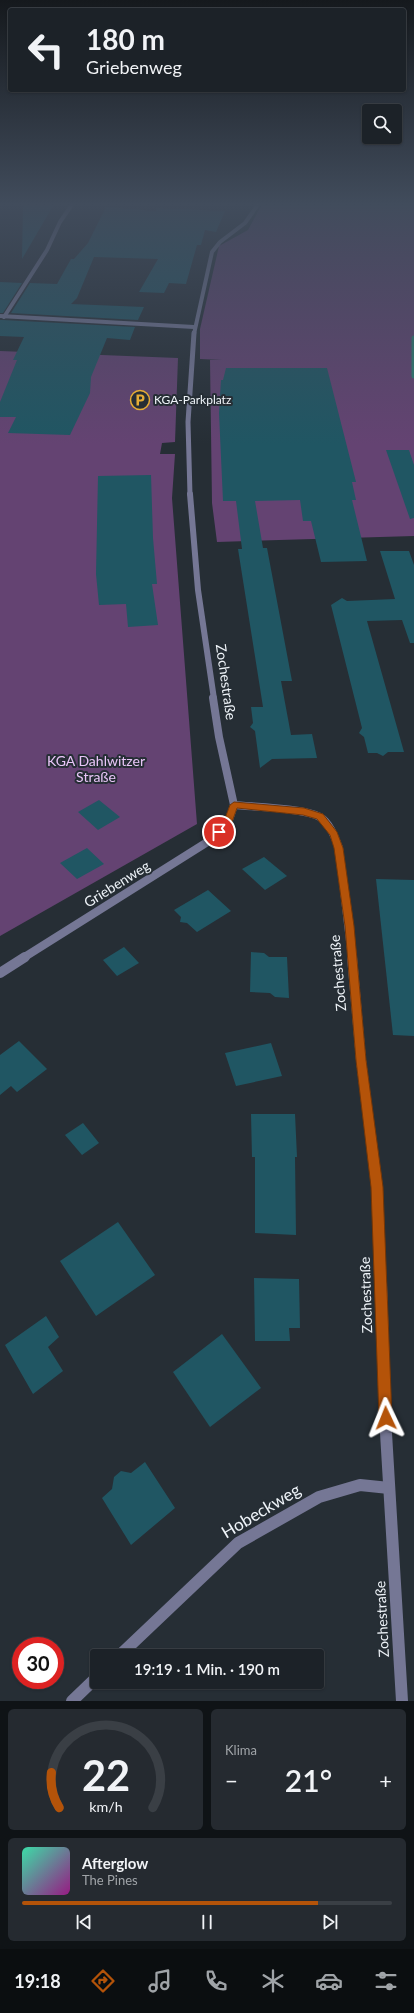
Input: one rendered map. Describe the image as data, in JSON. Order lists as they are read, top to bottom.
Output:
{
  "streets": {
    "street": ["Zochestraße", "Griebenweg", "Hobeckweg"]
  },
  "crossings": [
    ["Zochestraße", "Griebenweg"],
    ["Zochestraße", "Hobeckweg"]
  ],
  "parks": ["KGA Dahlwitzer Straße"],
  "places": {
    "parking": ["KGA-Parkplatz"]
  },
  "page": {
    "turn": ["180 m", "Griebenweg"],
    "limit": "30",
    "trip": "19:19 · 1 Min. · 190 m",
    "tile": "Klima",
    "heat": ["−", "21°", "+"],
    "song": ["Afterglow", "The Pines"],
    "tabs": "19:18",
    "gauge": ["22", "km/h"]
  }
}
